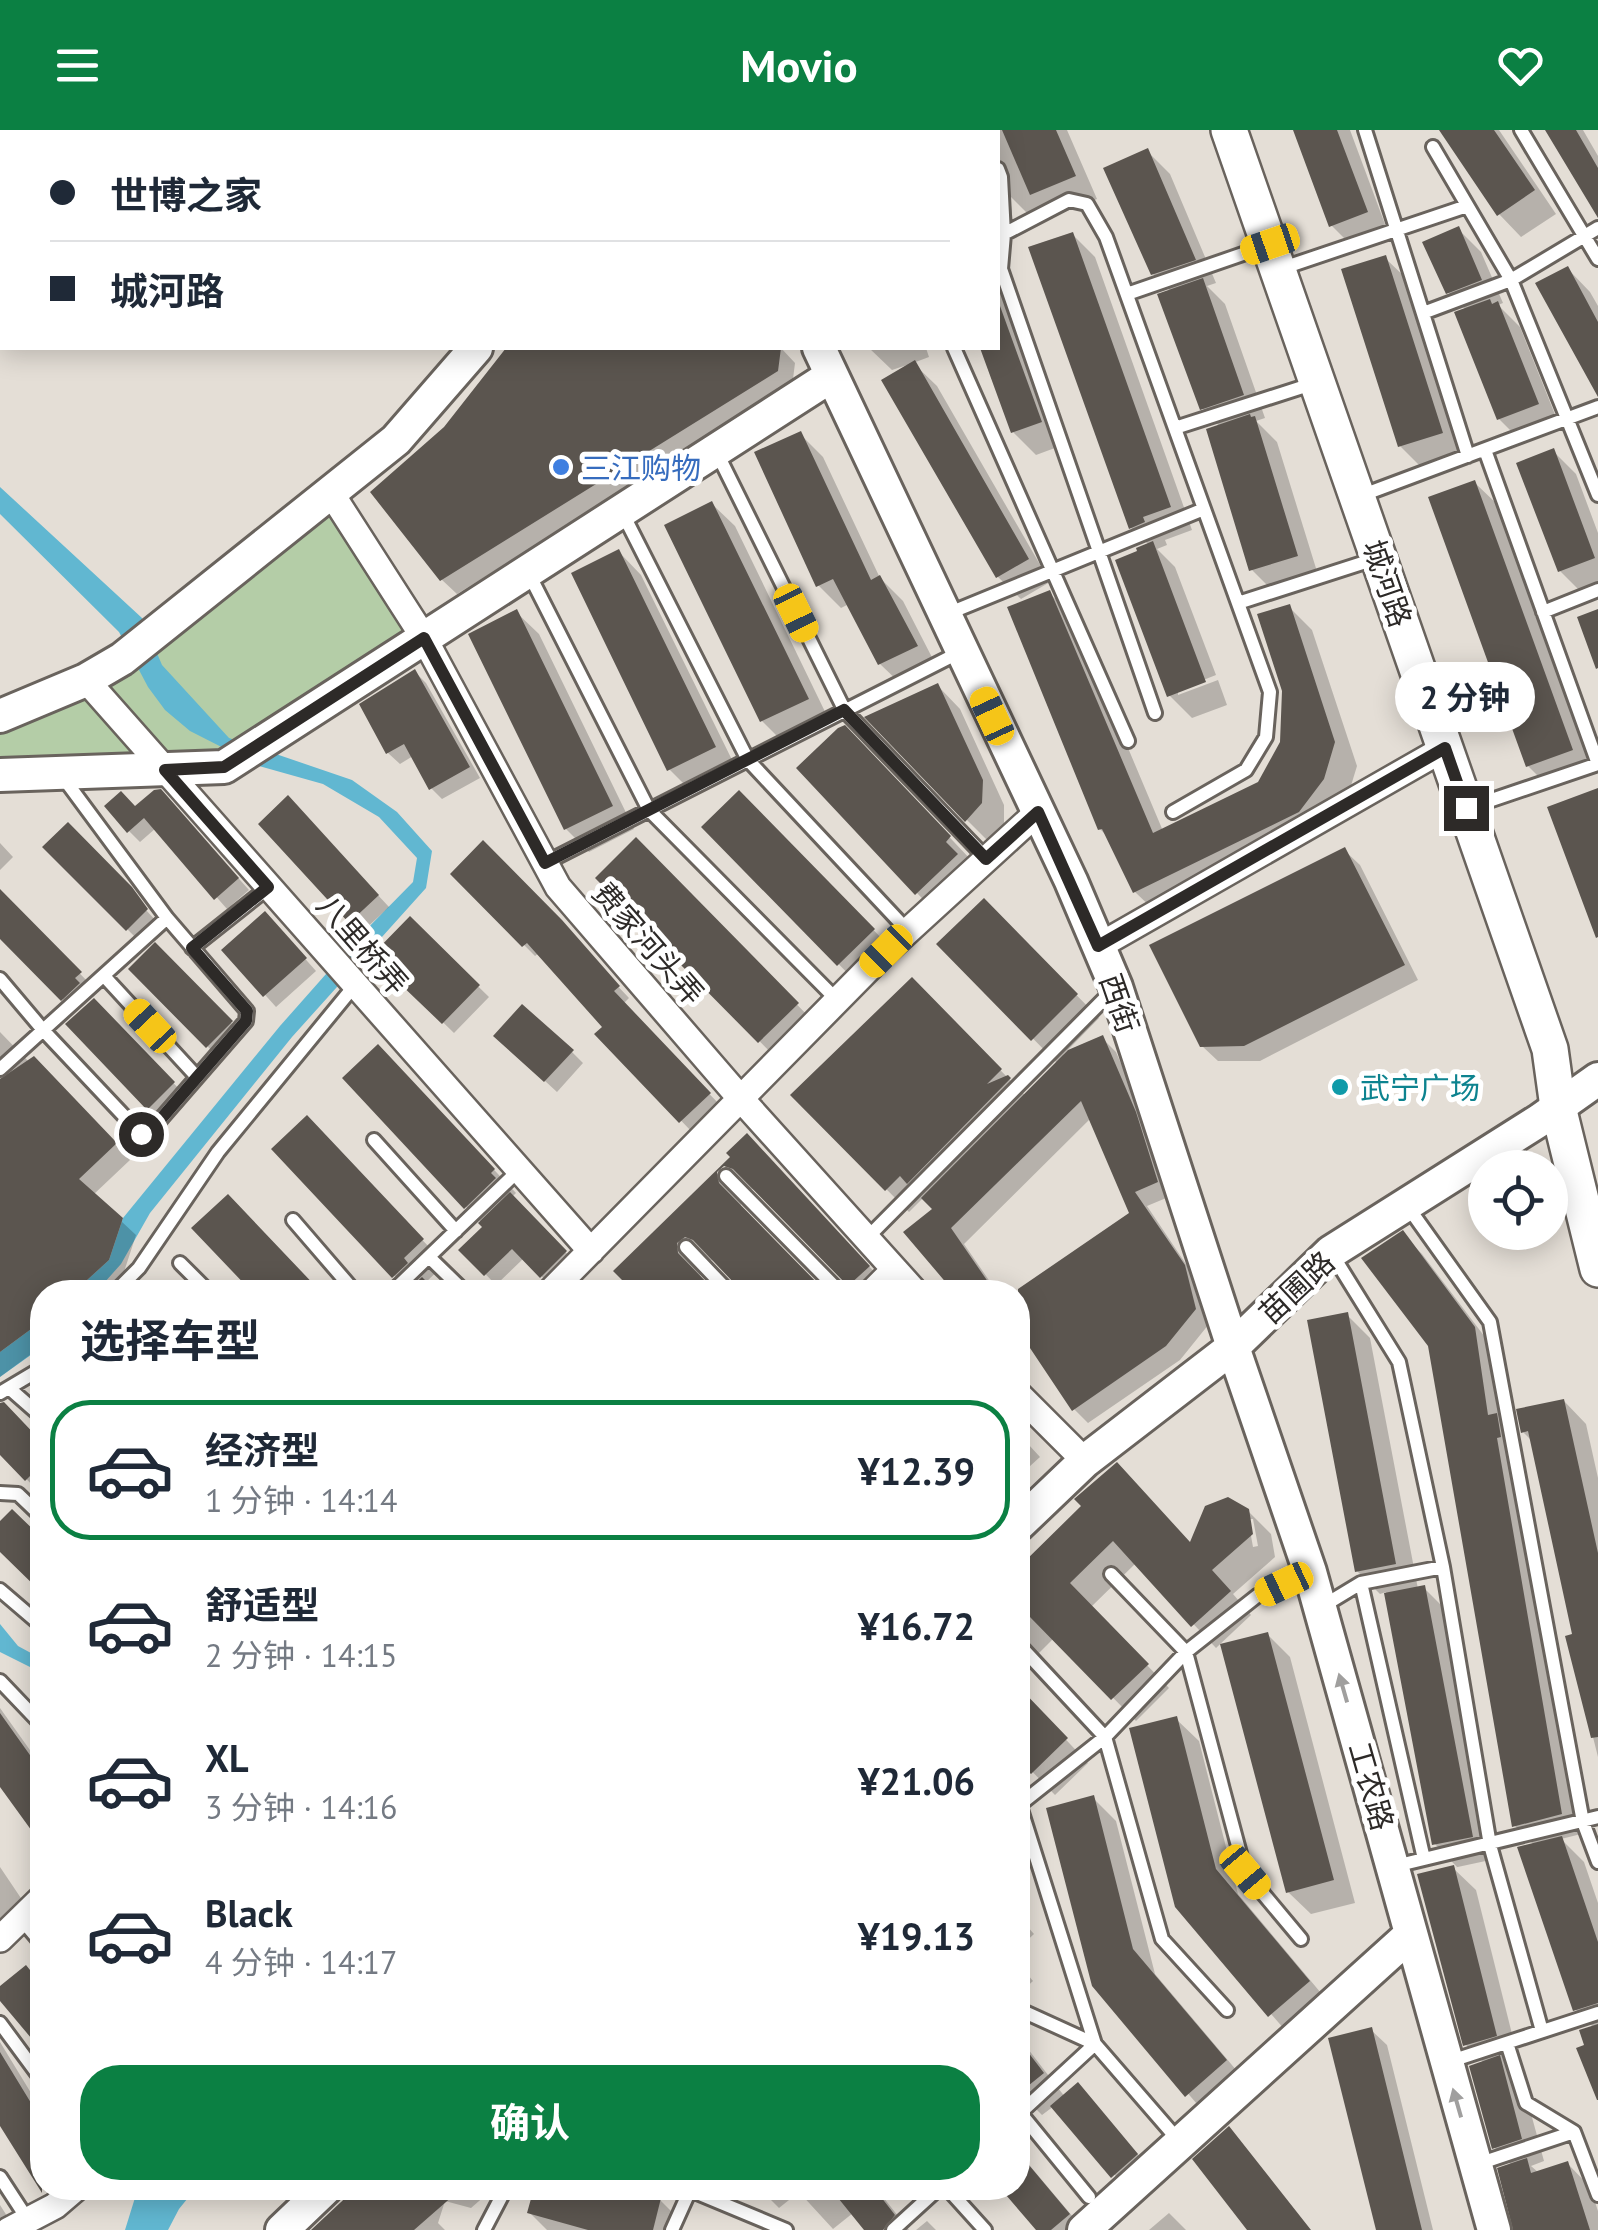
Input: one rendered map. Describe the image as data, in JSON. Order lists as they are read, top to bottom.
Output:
{
  "streets": {
    "main road": ["城河路"],
    "street": [
      "费家河头弄",
      "八里桥弄",
      "西街",
      "苗圃路",
      "工农路"
    ]
  },
  "crossings": [
    ["城河路", "苗圃路"],
    ["西街", "苗圃路"],
    ["西街", "工农路"],
    ["苗圃路", "工农路"]
  ],
  "one_way": ["工农路"],
  "places": ["三江购物", "武宁广场"],
  "page": {
    "header": "Movio",
    "banner": ["世博之家", "城河路"],
    "bubble": "2 分钟",
    "heading": "选择车型",
    "list": [
      {
        "name": "经济型",
        "note": "1 分钟 · 14:14",
        "value": "¥12.39"
      },
      {
        "name": "舒适型",
        "note": "2 分钟 · 14:15",
        "value": "¥16.72"
      },
      {
        "name": "XL",
        "note": "3 分钟 · 14:16",
        "value": "¥21.06"
      },
      {
        "name": "Black",
        "note": "4 分钟 · 14:17",
        "value": "¥19.13"
      }
    ],
    "buttons": "确认"
  }
}
